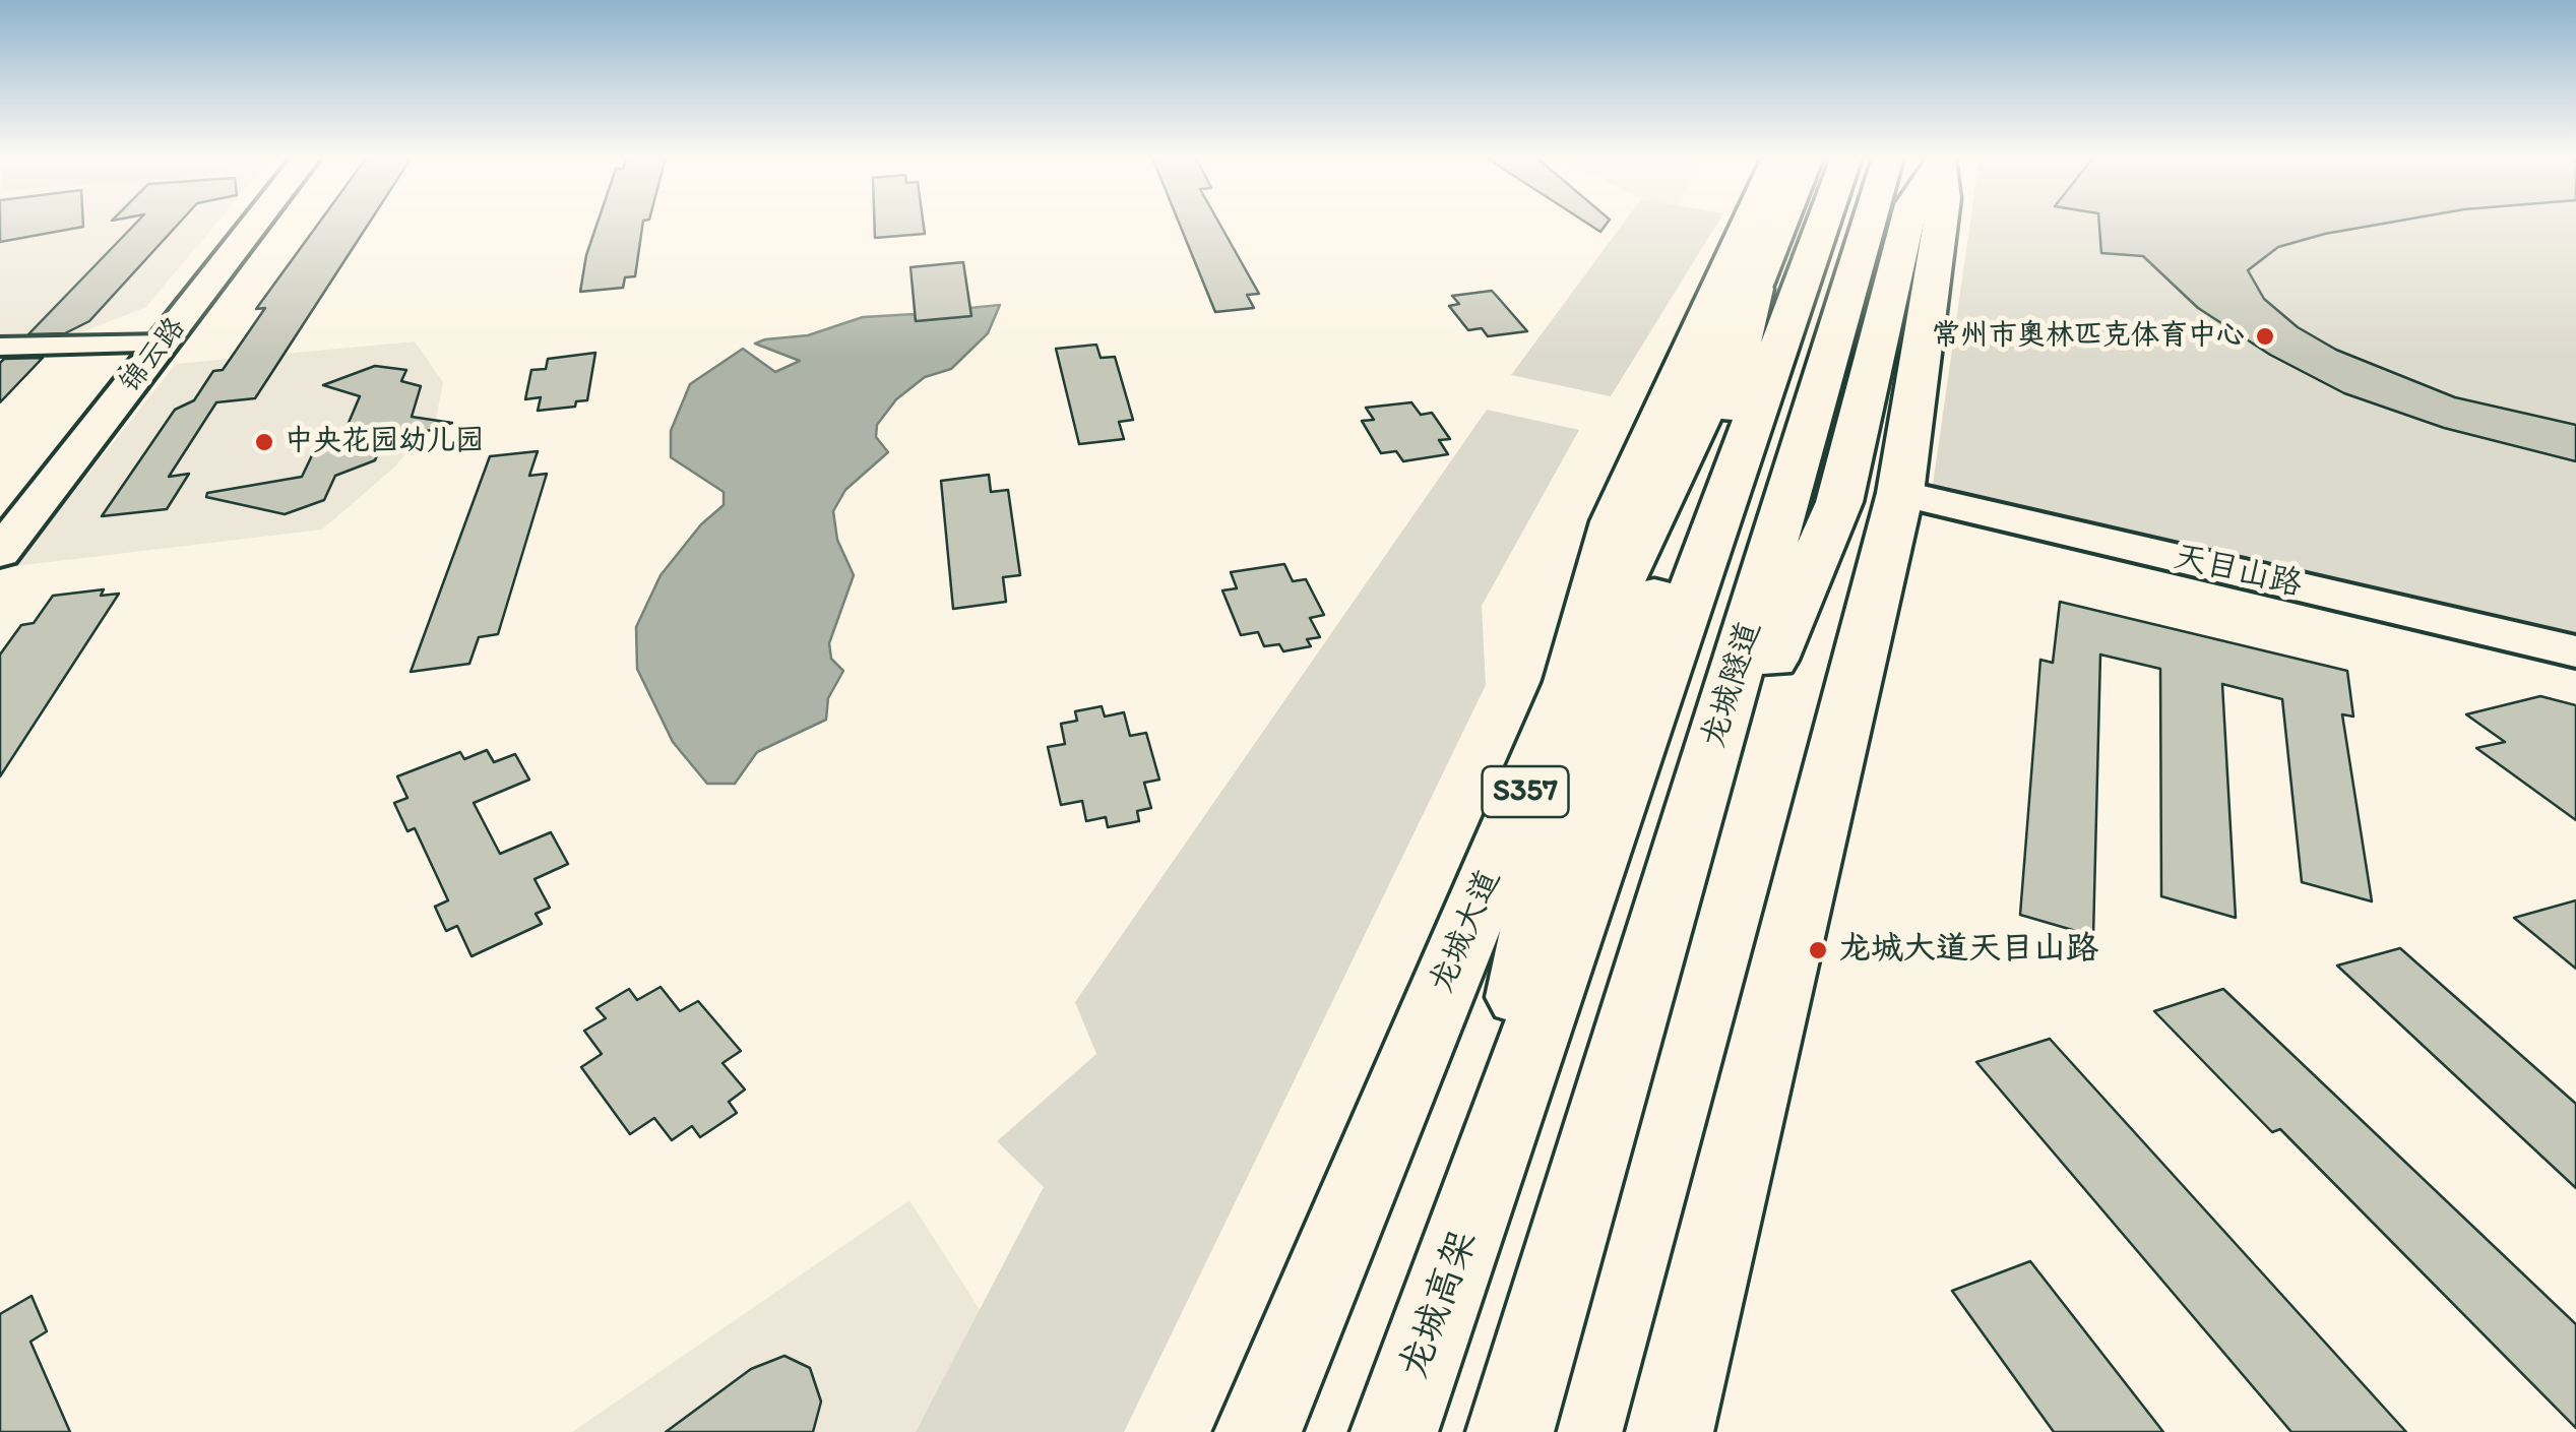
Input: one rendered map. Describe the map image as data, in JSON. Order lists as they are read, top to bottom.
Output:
{
  "streets": {
    "main road": [
      "龙城隧道",
      "S357",
      "龙城大道",
      "龙城高架"
    ],
    "street": ["锦云路", "天目山路"]
  },
  "crossings": [
    ["龙城隧道", "龙城高架"]
  ],
  "places": ["常州市奥林匹克体育中心", "中央花园幼儿园", "龙城大道天目山路"]
}
